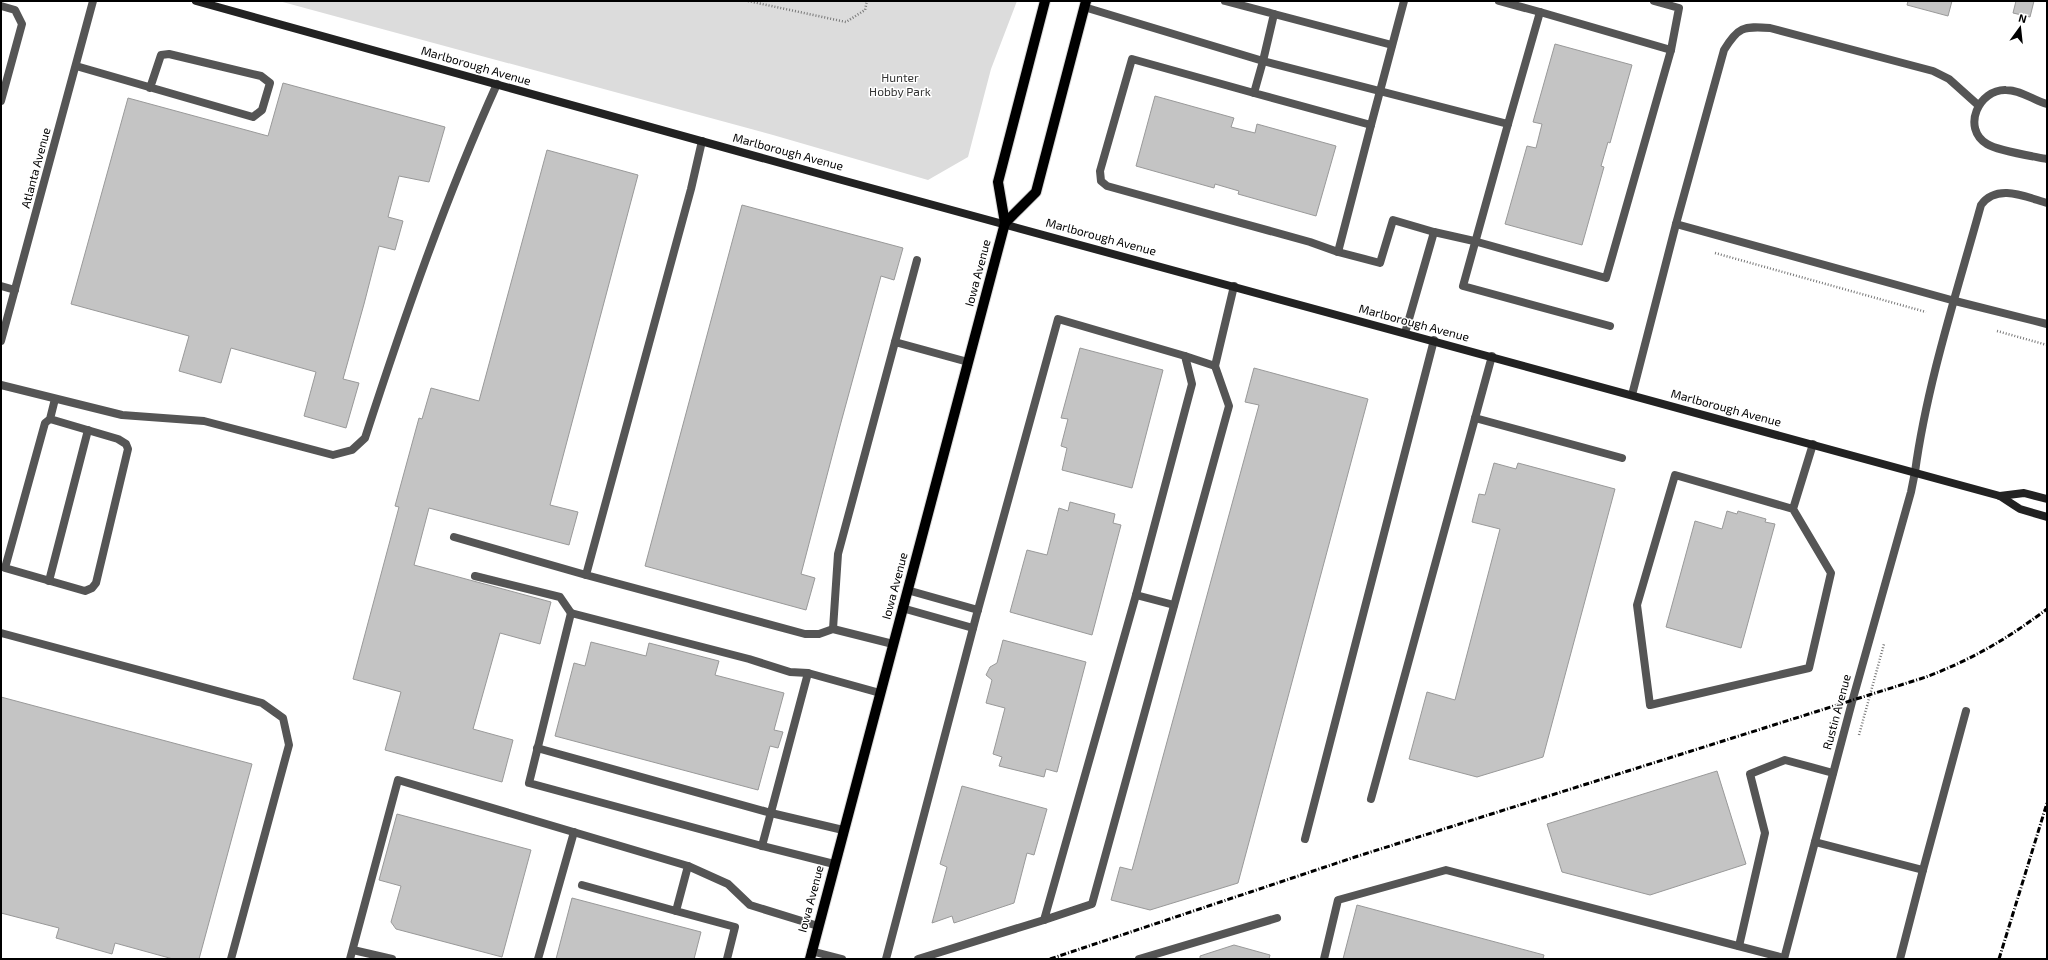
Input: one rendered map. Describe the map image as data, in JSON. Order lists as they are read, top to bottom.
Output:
{
  "streets": {
    "main road": ["Iowa Avenue"],
    "street": ["Marlborough Avenue", "Atlanta Avenue", "Rustin Avenue"]
  },
  "crossings": [
    ["Marlborough Avenue", "Iowa Avenue"],
    ["Marlborough Avenue", "Rustin Avenue"]
  ],
  "parks": ["Hunter Hobby Park"],
  "north": "top"
}
